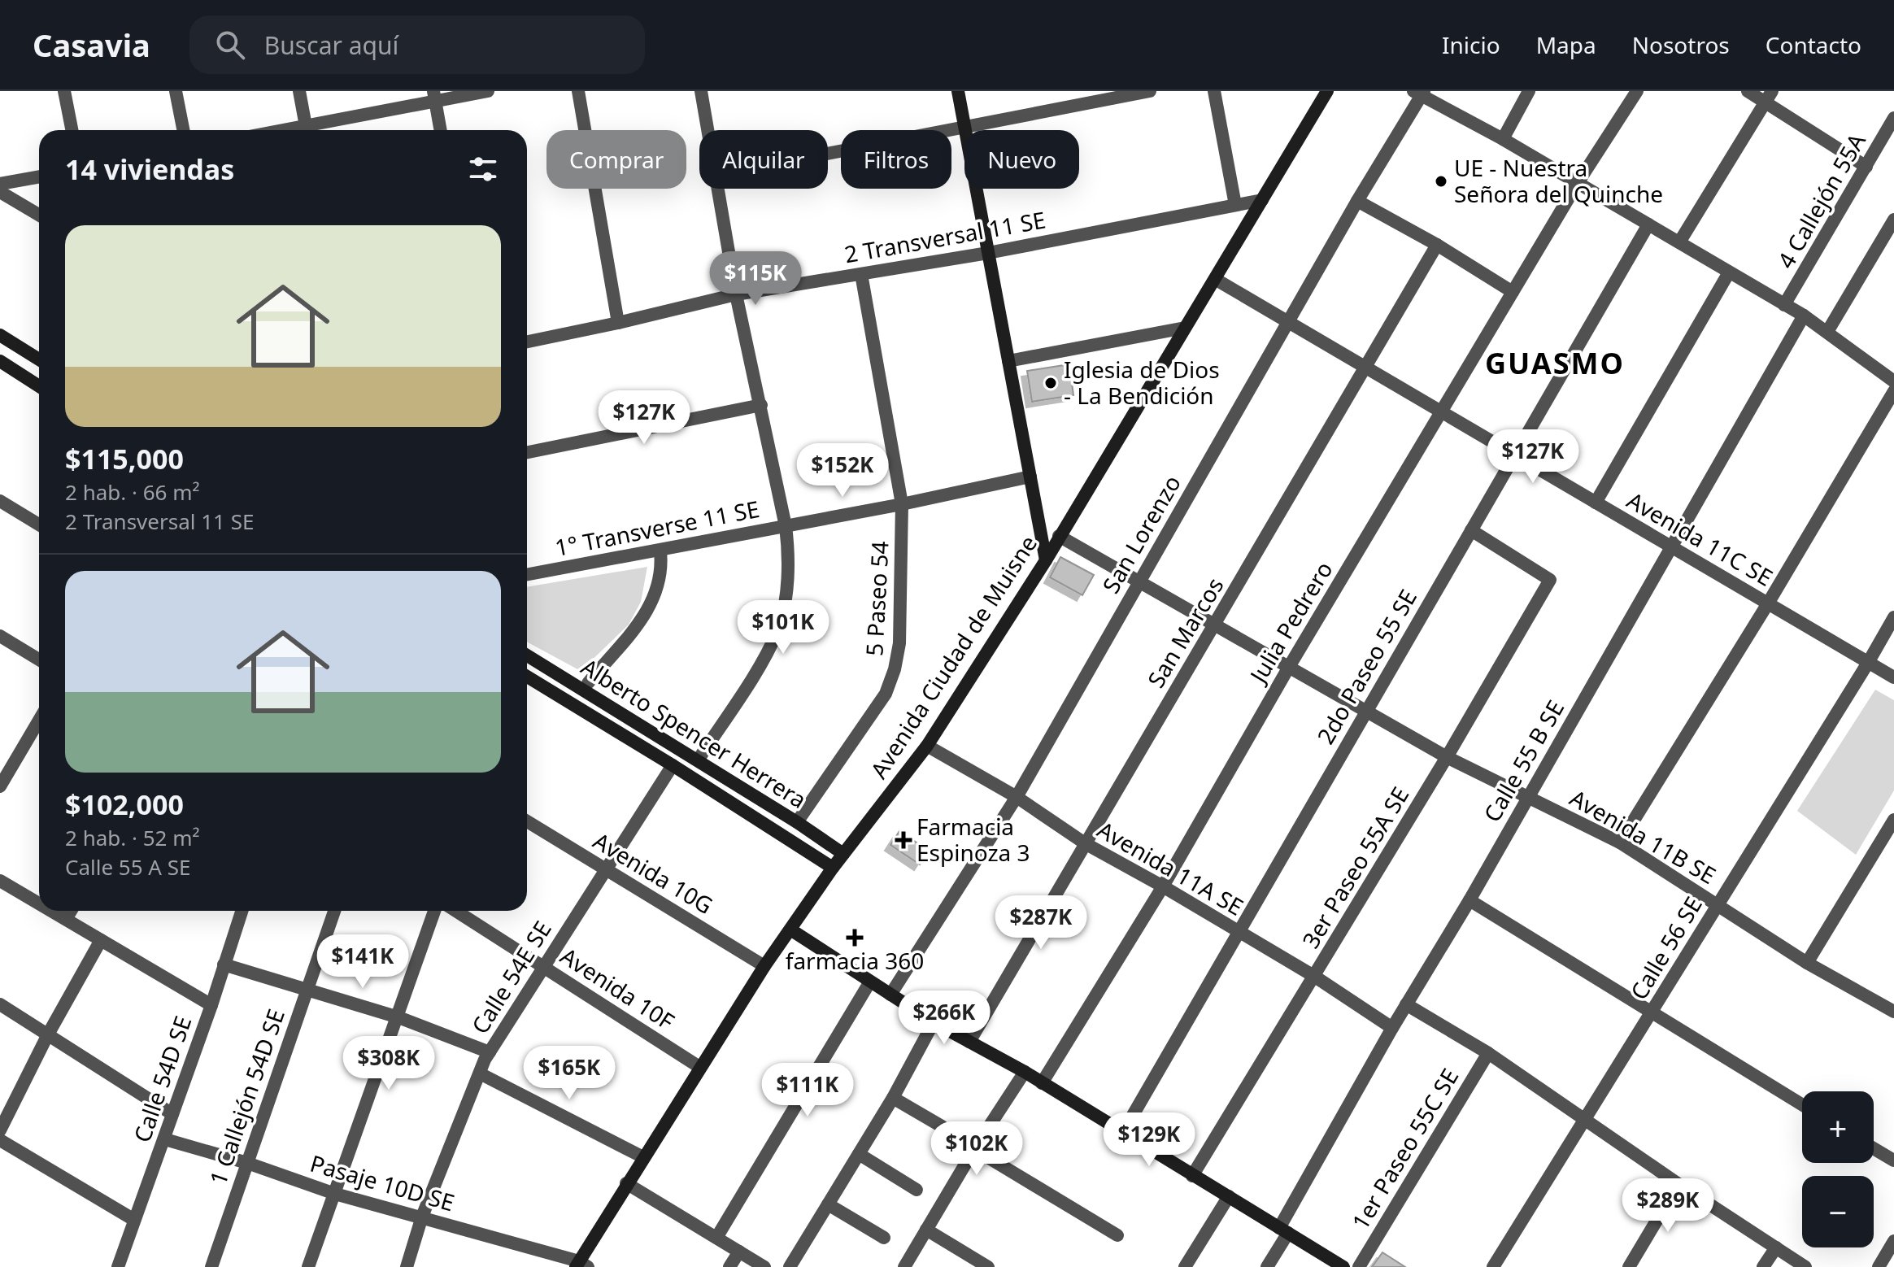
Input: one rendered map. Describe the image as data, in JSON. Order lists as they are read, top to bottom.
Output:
{
  "streets": {
    "street": [
      "4 Callejón 55A",
      "2 Transversal 11 SE",
      "1° Transverse 11 SE",
      "San Lorenzo",
      "Avenida 11C SE",
      "5 Paseo 54",
      "Julia Pedrero",
      "San Marcos",
      "Avenida Ciudad de Muisne",
      "2do Paseo 55 SE",
      "Alberto Spencer Herrera",
      "Calle 55 B SE",
      "Avenida 11B SE",
      "3er Paseo 55A SE",
      "Avenida 11A SE",
      "Avenida 10G",
      "Calle 56 SE",
      "Calle 54E SE",
      "Avenida 10F",
      "Calle 54D SE",
      "1 Callejón 54D SE",
      "1er Paseo 55C SE",
      "Pasaje 10D SE"
    ]
  },
  "crossings": [
    ["2 Transversal 11 SE", "5 Paseo 54"],
    ["2 Transversal 11 SE", "Avenida Ciudad de Muisne"],
    ["1° Transverse 11 SE", "5 Paseo 54"],
    ["San Lorenzo", "Avenida 11C SE"],
    ["San Lorenzo", "Avenida 11B SE"],
    ["San Lorenzo", "Avenida 11A SE"],
    ["Avenida 11C SE", "Julia Pedrero"],
    ["Avenida 11C SE", "San Marcos"],
    ["Avenida 11C SE", "Avenida Ciudad de Muisne"],
    ["Avenida 11C SE", "2do Paseo 55 SE"],
    ["Avenida 11C SE", "Calle 55 B SE"],
    ["Avenida 11C SE", "Calle 56 SE"],
    ["5 Paseo 54", "Alberto Spencer Herrera"],
    ["Julia Pedrero", "Avenida 11B SE"],
    ["Julia Pedrero", "Avenida 11A SE"],
    ["San Marcos", "Avenida 11B SE"],
    ["San Marcos", "Avenida 11A SE"],
    ["Avenida Ciudad de Muisne", "Alberto Spencer Herrera"],
    ["Avenida Ciudad de Muisne", "Avenida 11B SE"],
    ["Avenida Ciudad de Muisne", "Avenida 11A SE"],
    ["Avenida Ciudad de Muisne", "Avenida 10G"],
    ["Avenida Ciudad de Muisne", "Avenida 10F"],
    ["Avenida Ciudad de Muisne", "Pasaje 10D SE"],
    ["2do Paseo 55 SE", "Avenida 11B SE"],
    ["2do Paseo 55 SE", "3er Paseo 55A SE"],
    ["2do Paseo 55 SE", "Avenida 11A SE"],
    ["Alberto Spencer Herrera", "Calle 54E SE"],
    ["Calle 55 B SE", "Avenida 11B SE"],
    ["Calle 55 B SE", "Avenida 11A SE"],
    ["Avenida 11B SE", "3er Paseo 55A SE"],
    ["Avenida 11B SE", "Calle 56 SE"],
    ["3er Paseo 55A SE", "Avenida 11A SE"],
    ["Avenida 10G", "Calle 54E SE"],
    ["Calle 54E SE", "Avenida 10F"],
    ["Calle 54E SE", "Pasaje 10D SE"],
    ["Calle 54D SE", "Pasaje 10D SE"],
    ["1 Callejón 54D SE", "Pasaje 10D SE"]
  ],
  "districts": ["GUASMO"],
  "places": {
    "other": ["UE - Nuestra Señora del Quinche", "Iglesia de Dios - La Bendición"],
    "health": ["Farmacia Espinoza 3", "farmacia 360"]
  },
  "page": {
    "header": "Casavia",
    "search": "Buscar aquí",
    "nav": [
      "Inicio",
      "Mapa",
      "Nosotros",
      "Contacto"
    ],
    "chip": [
      "Comprar",
      "Alquilar",
      "Filtros",
      "Nuevo"
    ],
    "heading": "14 viviendas",
    "list": [
      {
        "name": "$115,000",
        "note": "2 hab. · 66 m² · 2 Transversal 11 SE"
      },
      {
        "name": "$102,000",
        "note": "2 hab. · 52 m² · Calle 55 A SE"
      }
    ],
    "price": [
      "$115K",
      "$127K",
      "$127K",
      "$152K",
      "$101K",
      "$287K",
      "$141K",
      "$266K",
      "$308K",
      "$165K",
      "$111K",
      "$129K",
      "$102K",
      "$289K"
    ],
    "map_buttons": ["+", "−"]
  }
}
